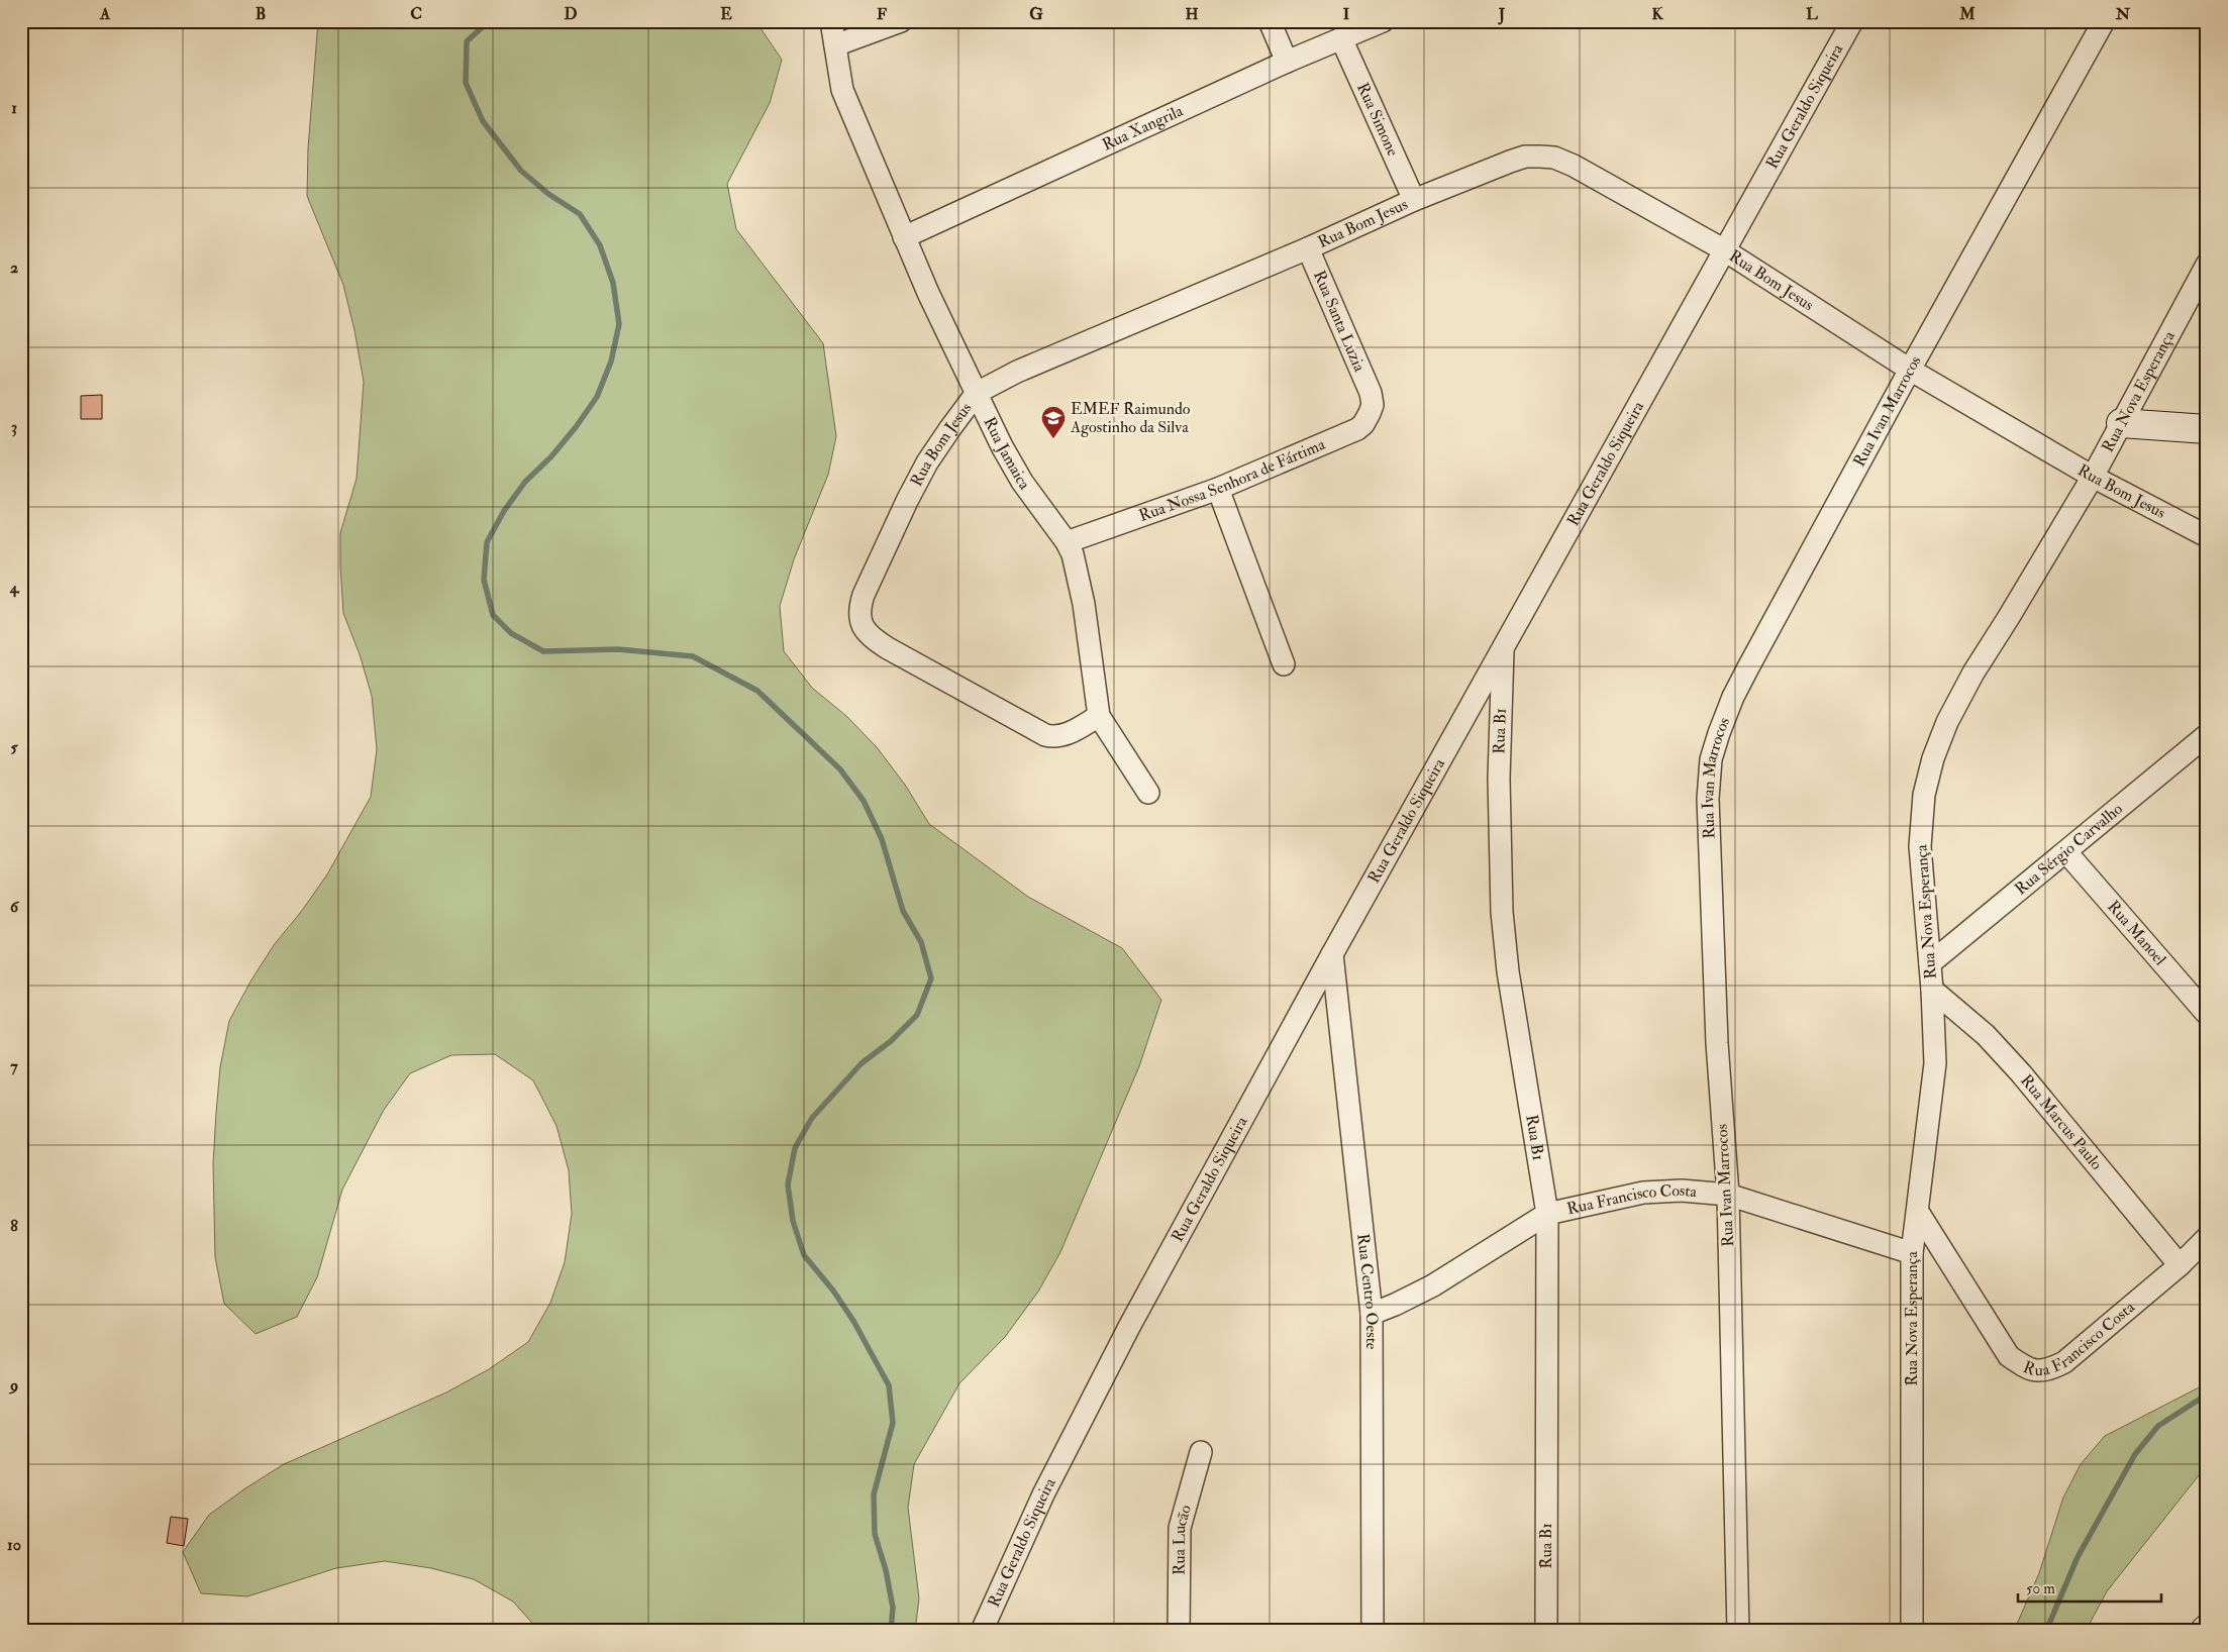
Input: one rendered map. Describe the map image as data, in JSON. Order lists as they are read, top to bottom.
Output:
{
  "streets": {
    "street": [
      "Rua Geraldo Siqueira",
      "Rua Simone",
      "Rua Xangrila",
      "Rua Bom Jesus",
      "Rua Santa Luzia",
      "Rua Nova Esperança",
      "Rua Ivan Marrocos",
      "Rua Jamaica",
      "Rua Nossa Senhora de Fártima",
      "Rua B1",
      "Rua Sérgio Carvalho",
      "Rua Manoel",
      "Rua Marcus Paulo",
      "Rua Francisco Costa",
      "Rua Centro Oeste",
      "Rua Lucão"
    ]
  },
  "crossings": [
    ["Rua Geraldo Siqueira", "Rua Bom Jesus"],
    ["Rua Geraldo Siqueira", "Rua B1"],
    ["Rua Geraldo Siqueira", "Rua Centro Oeste"],
    ["Rua Simone", "Rua Xangrila"],
    ["Rua Simone", "Rua Bom Jesus"],
    ["Rua Xangrila", "Rua Jamaica"],
    ["Rua Bom Jesus", "Rua Santa Luzia"],
    ["Rua Bom Jesus", "Rua Nova Esperança"],
    ["Rua Bom Jesus", "Rua Ivan Marrocos"],
    ["Rua Bom Jesus", "Rua Jamaica"],
    ["Rua Santa Luzia", "Rua Nossa Senhora de Fártima"],
    ["Rua Nova Esperança", "Rua Sérgio Carvalho"],
    ["Rua Nova Esperança", "Rua Marcus Paulo"],
    ["Rua Nova Esperança", "Rua Francisco Costa"],
    ["Rua Ivan Marrocos", "Rua Francisco Costa"],
    ["Rua Jamaica", "Rua Nossa Senhora de Fártima"],
    ["Rua B1", "Rua Francisco Costa"],
    ["Rua Sérgio Carvalho", "Rua Manoel"],
    ["Rua Marcus Paulo", "Rua Francisco Costa"],
    ["Rua Francisco Costa", "Rua Centro Oeste"]
  ],
  "places": {
    "school or university": ["EMEF Raimundo Agostinho da Silva"]
  },
  "scale_bar": "50 m",
  "grid": {
    "columns": [
      "A",
      "B",
      "C",
      "D",
      "E",
      "F",
      "G",
      "H",
      "I",
      "J",
      "K",
      "L",
      "M",
      "N"
    ],
    "rows": [
      "1",
      "2",
      "3",
      "4",
      "5",
      "6",
      "7",
      "8",
      "9",
      "10"
    ]
  }
}
